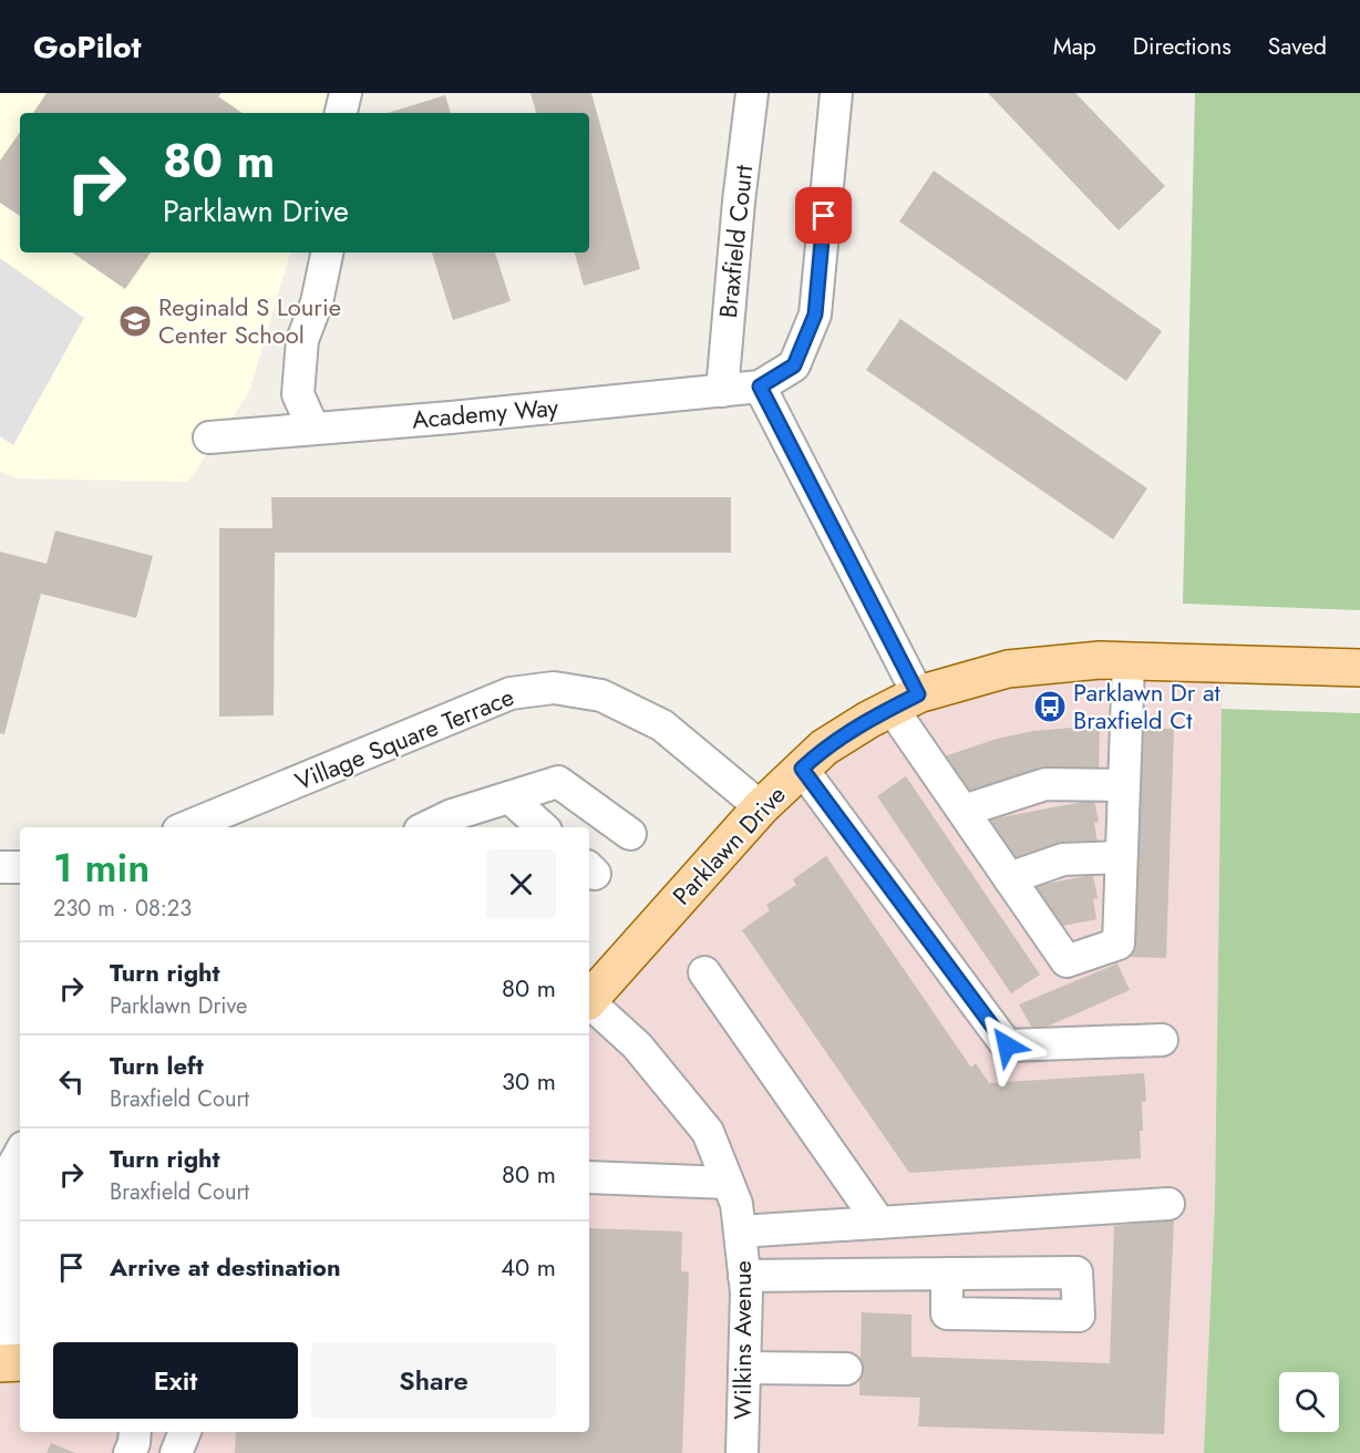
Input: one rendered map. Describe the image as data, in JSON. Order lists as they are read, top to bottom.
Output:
{
  "streets": {
    "main road": ["Parklawn Drive"],
    "street": [
      "Braxfield Court",
      "Academy Way",
      "Village Square Terrace",
      "Wilkins Avenue"
    ]
  },
  "crossings": [
    ["Braxfield Court", "Academy Way"],
    ["Village Square Terrace", "Parklawn Drive"],
    ["Parklawn Drive", "Wilkins Avenue"]
  ],
  "places": {
    "school or university": ["Reginald S Lourie Center School"],
    "bus stop": ["Parklawn Dr at Braxfield Ct"]
  },
  "page": {
    "header": "GoPilot",
    "nav": ["Map", "Directions", "Saved"],
    "turn": ["80 m", "Parklawn Drive"],
    "heading": ["1 min", "230 m · 08:23"],
    "list": [
      {
        "name": "Turn right",
        "note": "Parklawn Drive",
        "value": "80 m"
      },
      {
        "name": "Turn left",
        "note": "Braxfield Court",
        "value": "30 m"
      },
      {
        "name": "Turn right",
        "note": "Braxfield Court",
        "value": "80 m"
      },
      {
        "name": "Arrive at destination",
        "value": "40 m"
      }
    ],
    "buttons": ["Exit", "Share"]
  }
}
